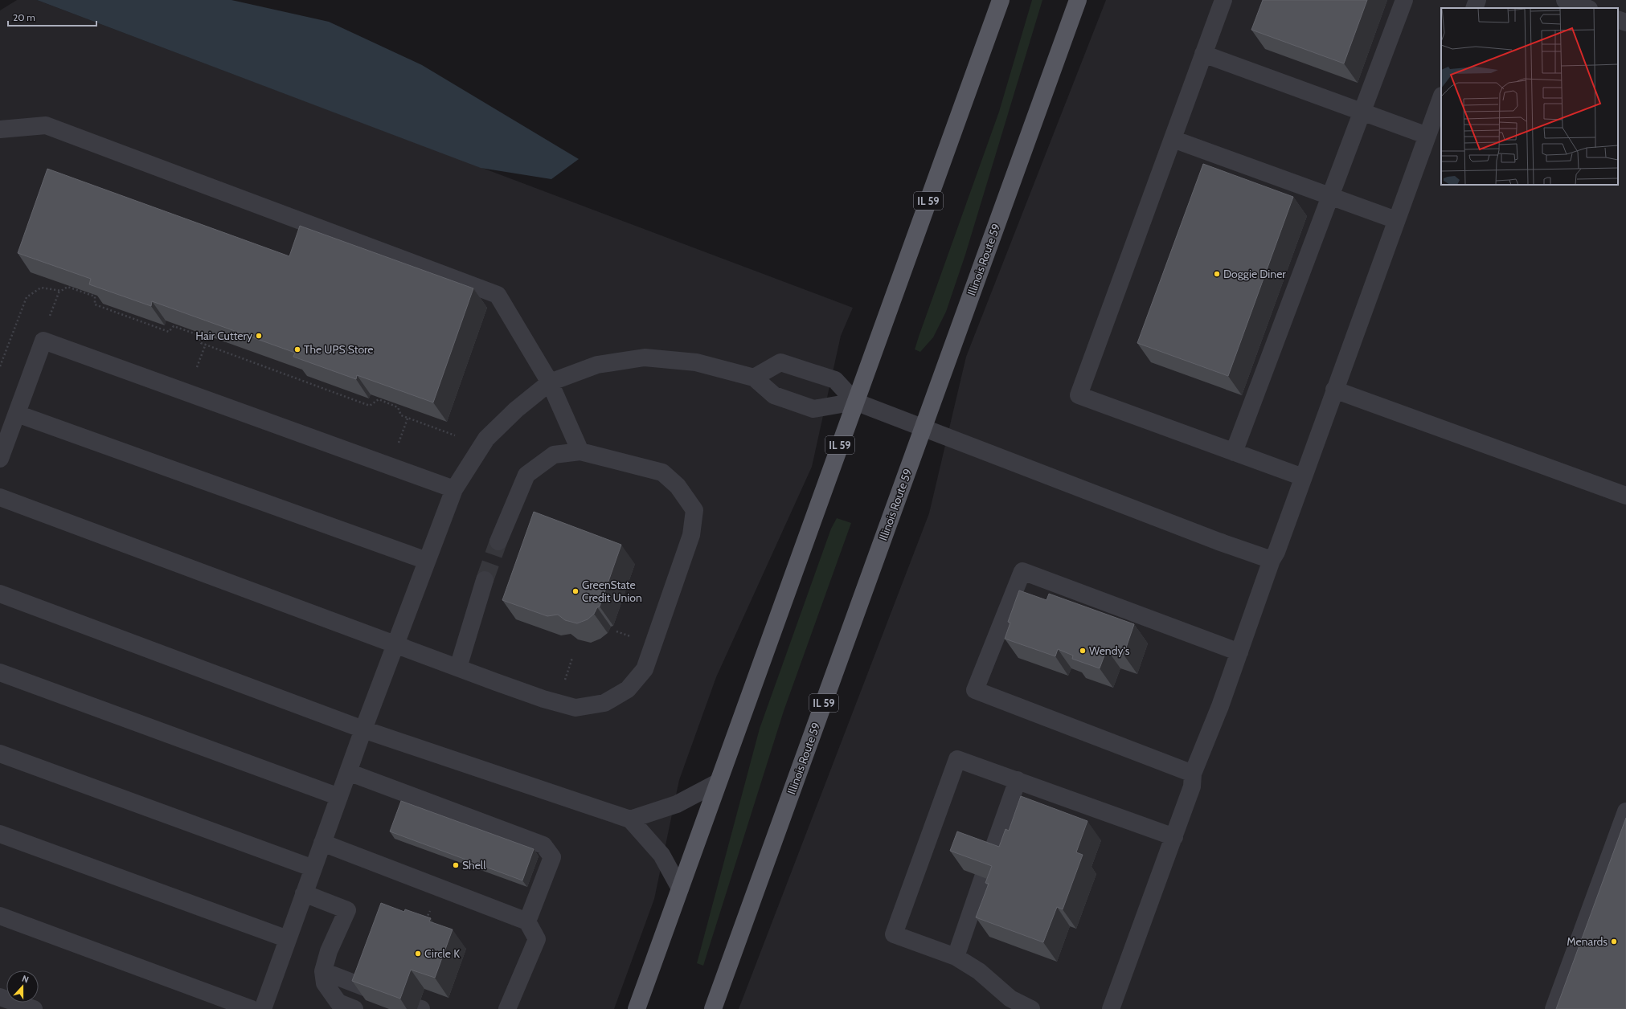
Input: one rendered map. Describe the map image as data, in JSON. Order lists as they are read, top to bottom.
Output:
{
  "streets": {
    "main road": ["IL 59", "Illinois Route 59"]
  },
  "places": [
    "Doggie Diner",
    "Hair Cuttery",
    "The UPS Store",
    "GreenState Credit Union",
    "Wendy's",
    "Shell",
    "Menards",
    "Circle K"
  ],
  "scale_bar": "20 m",
  "north": "top"
}
